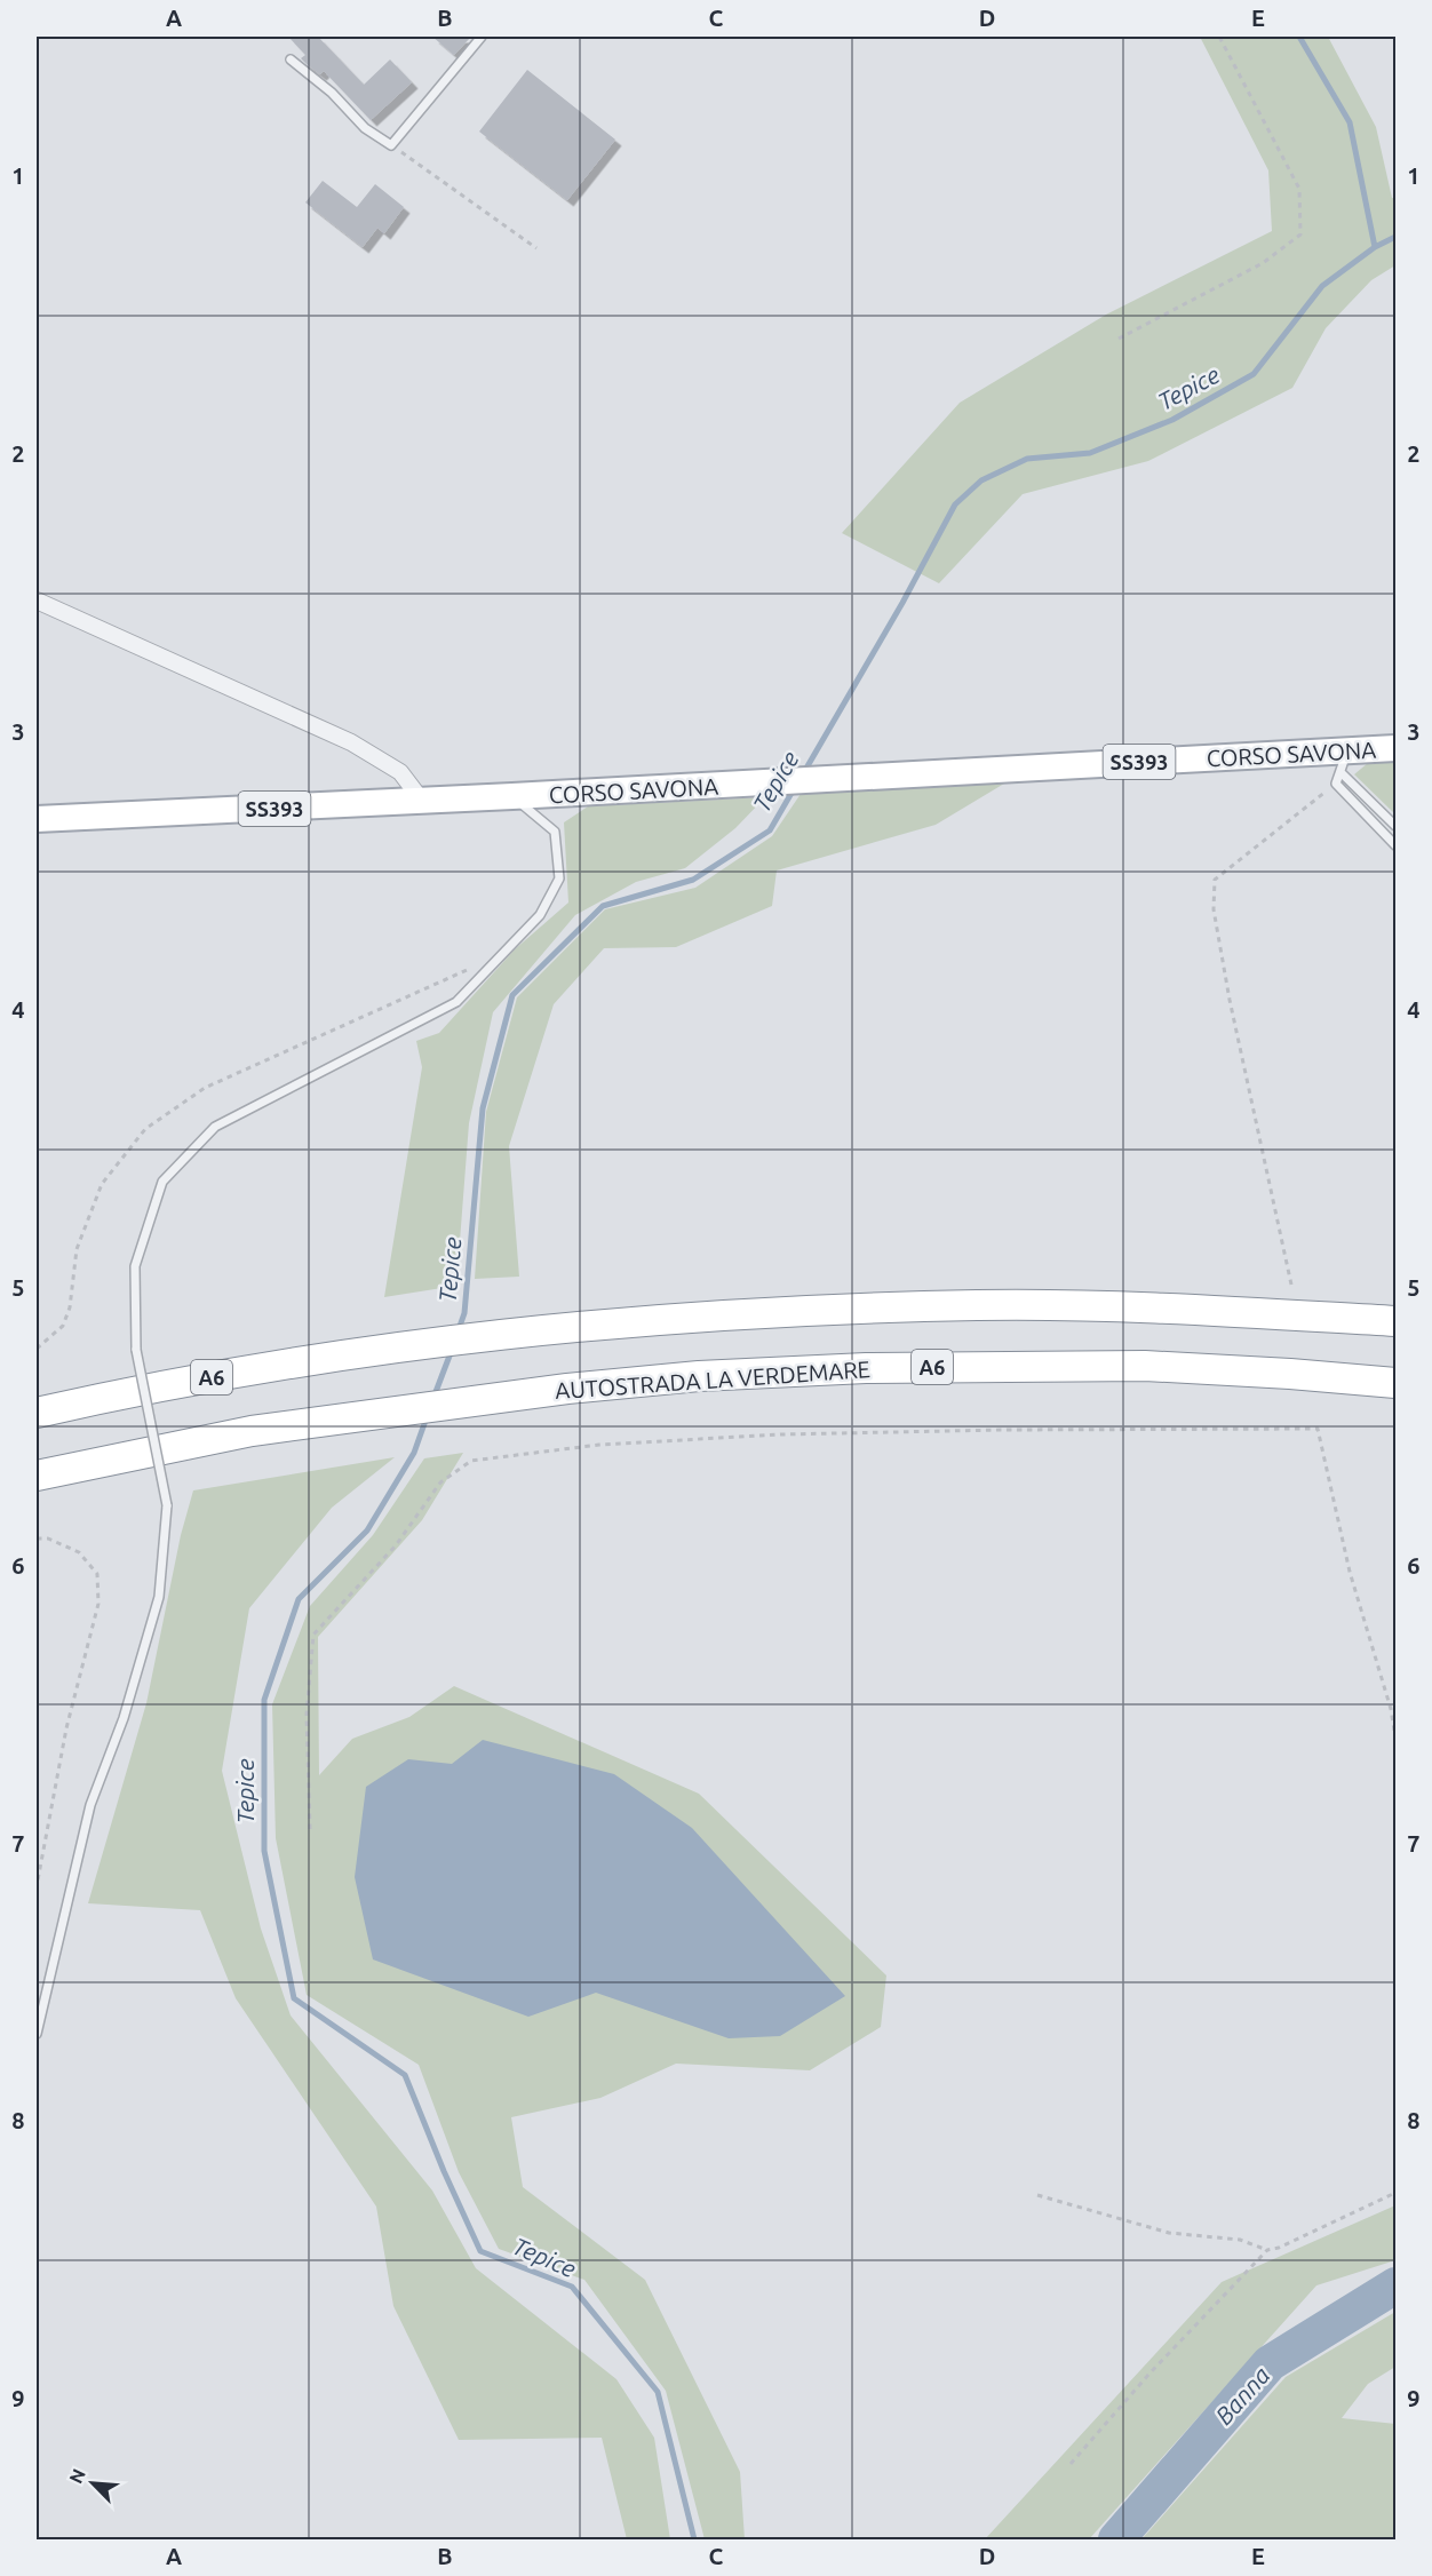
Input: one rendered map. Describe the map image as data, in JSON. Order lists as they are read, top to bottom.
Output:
{
  "streets": {
    "highway": ["A6", "AUTOSTRADA LA VERDEMARE"],
    "main road": ["CORSO SAVONA", "SS393"]
  },
  "water": ["Tepice", "Banna"],
  "north": "top left",
  "grid": {
    "columns": [
      "A",
      "B",
      "C",
      "D",
      "E"
    ],
    "rows": [
      "1",
      "2",
      "3",
      "4",
      "5",
      "6",
      "7",
      "8",
      "9"
    ]
  }
}
